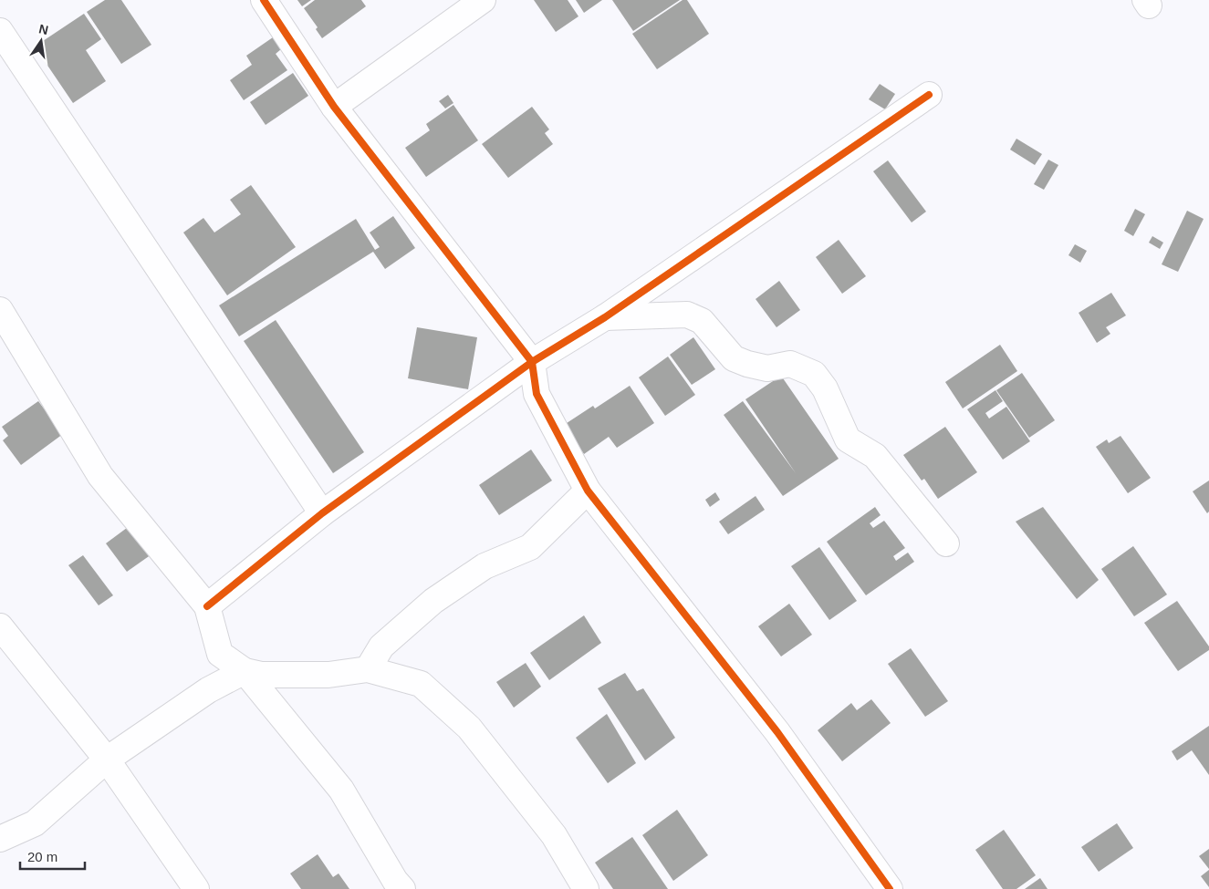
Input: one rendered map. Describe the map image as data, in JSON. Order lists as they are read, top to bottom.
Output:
{
  "scale_bar": "20 m",
  "north": "top"
}
